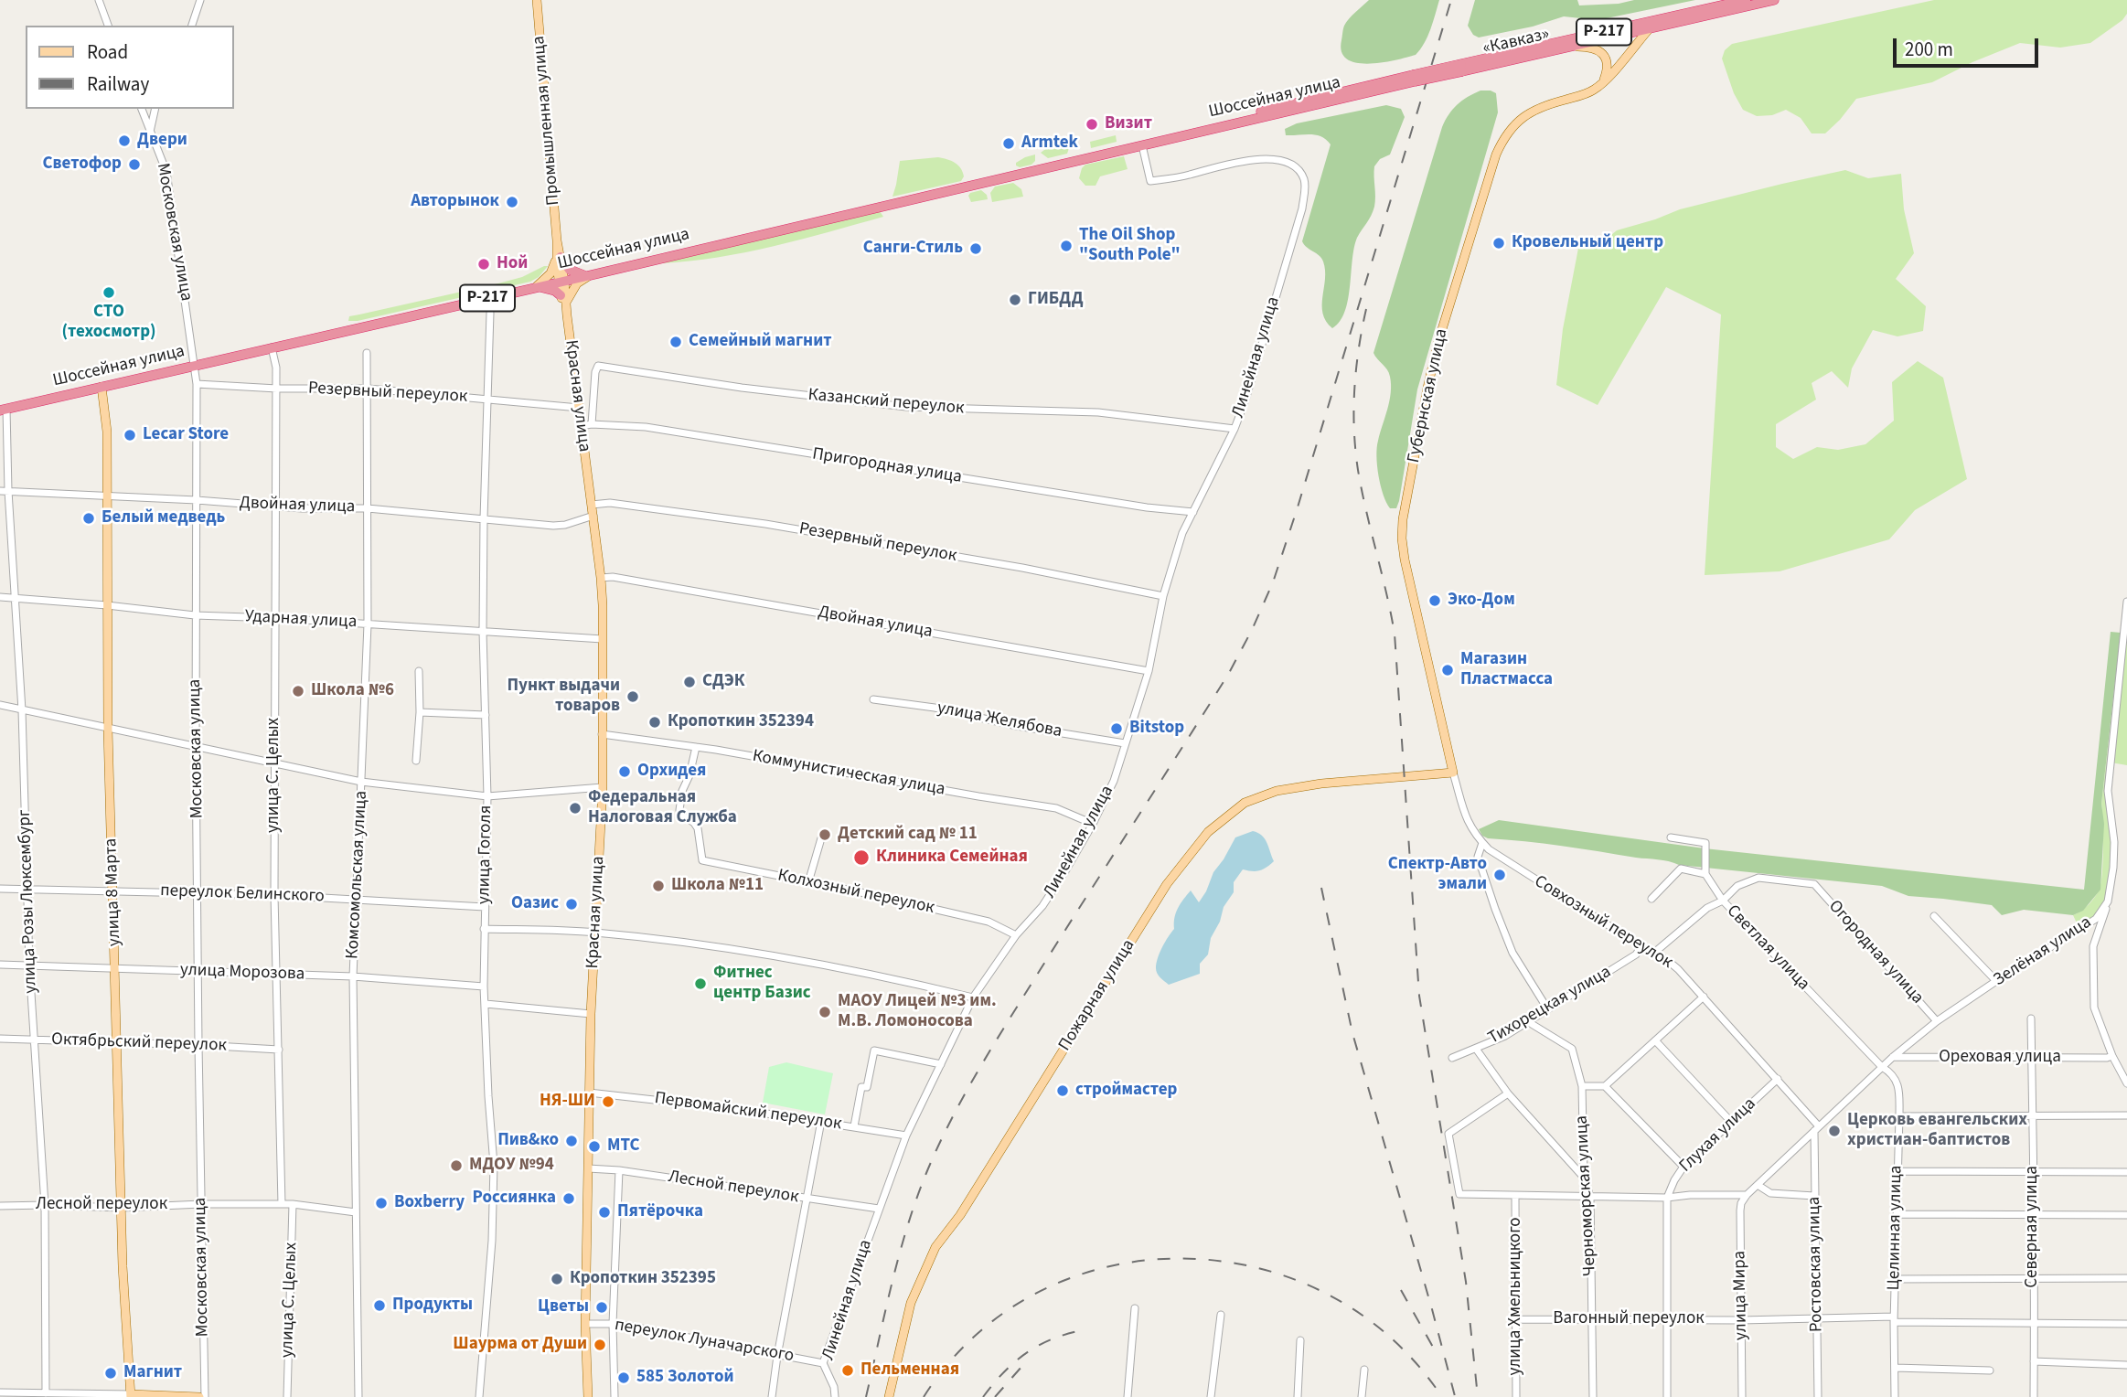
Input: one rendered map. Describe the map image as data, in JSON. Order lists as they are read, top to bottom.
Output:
{
  "streets": {
    "highway": ["Р-217", "«Кавказ»", "Шоссейная улица"],
    "main road": [
      "Промышленная улица",
      "Красная улица",
      "Губернская улица",
      "улица 8 Марта",
      "Пожарная улица"
    ],
    "street": [
      "Московская улица",
      "Линейная улица",
      "Резервный переулок",
      "Казанский переулок",
      "Пригородная улица",
      "Двойная улица",
      "Ударная улица",
      "улица Желябова",
      "Коммунистическая улица",
      "улица С. Целых",
      "улица Гоголя",
      "Комсомольская улица",
      "Колхозный переулок",
      "переулок Белинского",
      "улица Розы Люксембург",
      "Совхозный переулок",
      "Светлая улица",
      "Зелёная улица",
      "Огородная улица",
      "улица Морозова",
      "Тихорецкая улица",
      "Октябрьский переулок",
      "Ореховая улица",
      "Первомайский переулок",
      "Глухая улица",
      "Лесной переулок",
      "Черноморская улица",
      "Северная улица",
      "Целинная улица",
      "Ростовская улица",
      "улица Мира",
      "улица Хмельницкого",
      "Вагонный переулок",
      "переулок Луначарского"
    ]
  },
  "crossings": [
    ["«Кавказ»", "Шоссейная улица"],
    ["Шоссейная улица", "Московская улица"],
    ["Шоссейная улица", "Линейная улица"],
    ["Шоссейная улица", "Красная улица"],
    ["Шоссейная улица", "улица С. Целых"],
    ["Шоссейная улица", "улица 8 Марта"],
    ["Шоссейная улица", "улица Розы Люксембург"],
    ["Промышленная улица", "Красная улица"],
    ["Московская улица", "Резервный переулок"],
    ["Московская улица", "Двойная улица"],
    ["Московская улица", "Ударная улица"],
    ["Московская улица", "переулок Белинского"],
    ["Московская улица", "улица Морозова"],
    ["Московская улица", "Октябрьский переулок"],
    ["Московская улица", "Лесной переулок"],
    ["Линейная улица", "Резервный переулок"],
    ["Линейная улица", "Казанский переулок"],
    ["Линейная улица", "Пригородная улица"],
    ["Линейная улица", "Двойная улица"],
    ["Линейная улица", "улица Желябова"],
    ["Линейная улица", "Коммунистическая улица"],
    ["Линейная улица", "Колхозный переулок"],
    ["Линейная улица", "Первомайский переулок"],
    ["Линейная улица", "Лесной переулок"],
    ["Линейная улица", "переулок Луначарского"],
    ["Резервный переулок", "Красная улица"],
    ["Резервный переулок", "улица С. Целых"],
    ["Резервный переулок", "улица Гоголя"],
    ["Резервный переулок", "Комсомольская улица"],
    ["Красная улица", "Пригородная улица"],
    ["Красная улица", "Двойная улица"],
    ["Красная улица", "Ударная улица"],
    ["Красная улица", "Коммунистическая улица"],
    ["Красная улица", "Первомайский переулок"],
    ["Красная улица", "Лесной переулок"],
    ["Красная улица", "переулок Луначарского"],
    ["Губернская улица", "Совхозный переулок"],
    ["Губернская улица", "Пожарная улица"],
    ["Казанский переулок", "Пригородная улица"],
    ["Двойная улица", "улица С. Целых"],
    ["Двойная улица", "улица Гоголя"],
    ["Двойная улица", "Комсомольская улица"],
    ["Двойная улица", "улица 8 Марта"],
    ["Двойная улица", "улица Розы Люксембург"],
    ["Ударная улица", "улица С. Целых"],
    ["Ударная улица", "улица Гоголя"],
    ["Ударная улица", "Комсомольская улица"],
    ["Ударная улица", "улица 8 Марта"],
    ["Ударная улица", "улица Розы Люксембург"],
    ["Коммунистическая улица", "Колхозный переулок"],
    ["улица С. Целых", "переулок Белинского"],
    ["улица С. Целых", "улица Морозова"],
    ["улица С. Целых", "Октябрьский переулок"],
    ["улица С. Целых", "Лесной переулок"],
    ["улица Гоголя", "переулок Белинского"],
    ["улица Гоголя", "улица Морозова"],
    ["Комсомольская улица", "переулок Белинского"],
    ["Комсомольская улица", "улица Морозова"],
    ["Комсомольская улица", "Лесной переулок"],
    ["улица 8 Марта", "переулок Белинского"],
    ["улица 8 Марта", "улица Морозова"],
    ["улица 8 Марта", "Октябрьский переулок"],
    ["улица 8 Марта", "Лесной переулок"],
    ["переулок Белинского", "улица Розы Люксембург"],
    ["улица Розы Люксембург", "улица Морозова"],
    ["улица Розы Люксембург", "Октябрьский переулок"],
    ["улица Розы Люксембург", "Лесной переулок"],
    ["Совхозный переулок", "Зелёная улица"],
    ["Совхозный переулок", "Пожарная улица"],
    ["Совхозный переулок", "Тихорецкая улица"],
    ["Совхозный переулок", "Глухая улица"],
    ["Совхозный переулок", "Ростовская улица"],
    ["Светлая улица", "Зелёная улица"],
    ["Светлая улица", "Огородная улица"],
    ["Светлая улица", "Целинная улица"],
    ["Зелёная улица", "Огородная улица"],
    ["Зелёная улица", "Ореховая улица"],
    ["Зелёная улица", "Целинная улица"],
    ["Зелёная улица", "Ростовская улица"],
    ["Зелёная улица", "улица Мира"],
    ["Тихорецкая улица", "Черноморская улица"],
    ["Ореховая улица", "Северная улица"],
    ["Черноморская улица", "Вагонный переулок"],
    ["Северная улица", "Вагонный переулок"],
    ["Целинная улица", "Вагонный переулок"],
    ["Ростовская улица", "Вагонный переулок"],
    ["улица Мира", "Вагонный переулок"],
    ["улица Хмельницкого", "Вагонный переулок"]
  ],
  "places": [
    "Визит",
    "Двери",
    "Armtek",
    "Светофор",
    "Авторынок",
    "Кровельный центр",
    "The Oil Shop \"South Pole\"",
    "Санги-Стиль",
    "Ной",
    "СТО (техосмотр)",
    "ГИБДД",
    "Семейный магнит",
    "Lecar Store",
    "Белый медведь",
    "Эко-Дом",
    "Магазин Пластмасса",
    "СДЭК",
    "Школа №6",
    "Пункт выдачи товаров",
    "Кропоткин 352394",
    "Bitstop",
    "Орхидея",
    "Федеральная Налоговая Служба",
    "Детский сад № 11",
    "Клиника Семейная",
    "Спектр-Авто эмали",
    "Школа №11",
    "Оазис",
    "Фитнес центр Базис",
    "МАОУ Лицей №3 им. М.В. Ломоносова",
    "строймастер",
    "НЯ-ШИ",
    "Церковь евангельских христиан-баптистов",
    "Пив&ко",
    "МТС",
    "МДОУ №94",
    "Россиянка",
    "Boxberry",
    "Пятёрочка",
    "Кропоткин 352395",
    "Продукты",
    "Цветы",
    "Шаурма от Души",
    "Пельменная",
    "Магнит",
    "585 Золотой"
  ],
  "legend": ["Road", "Railway"],
  "scale_bar": "200 m"
}
